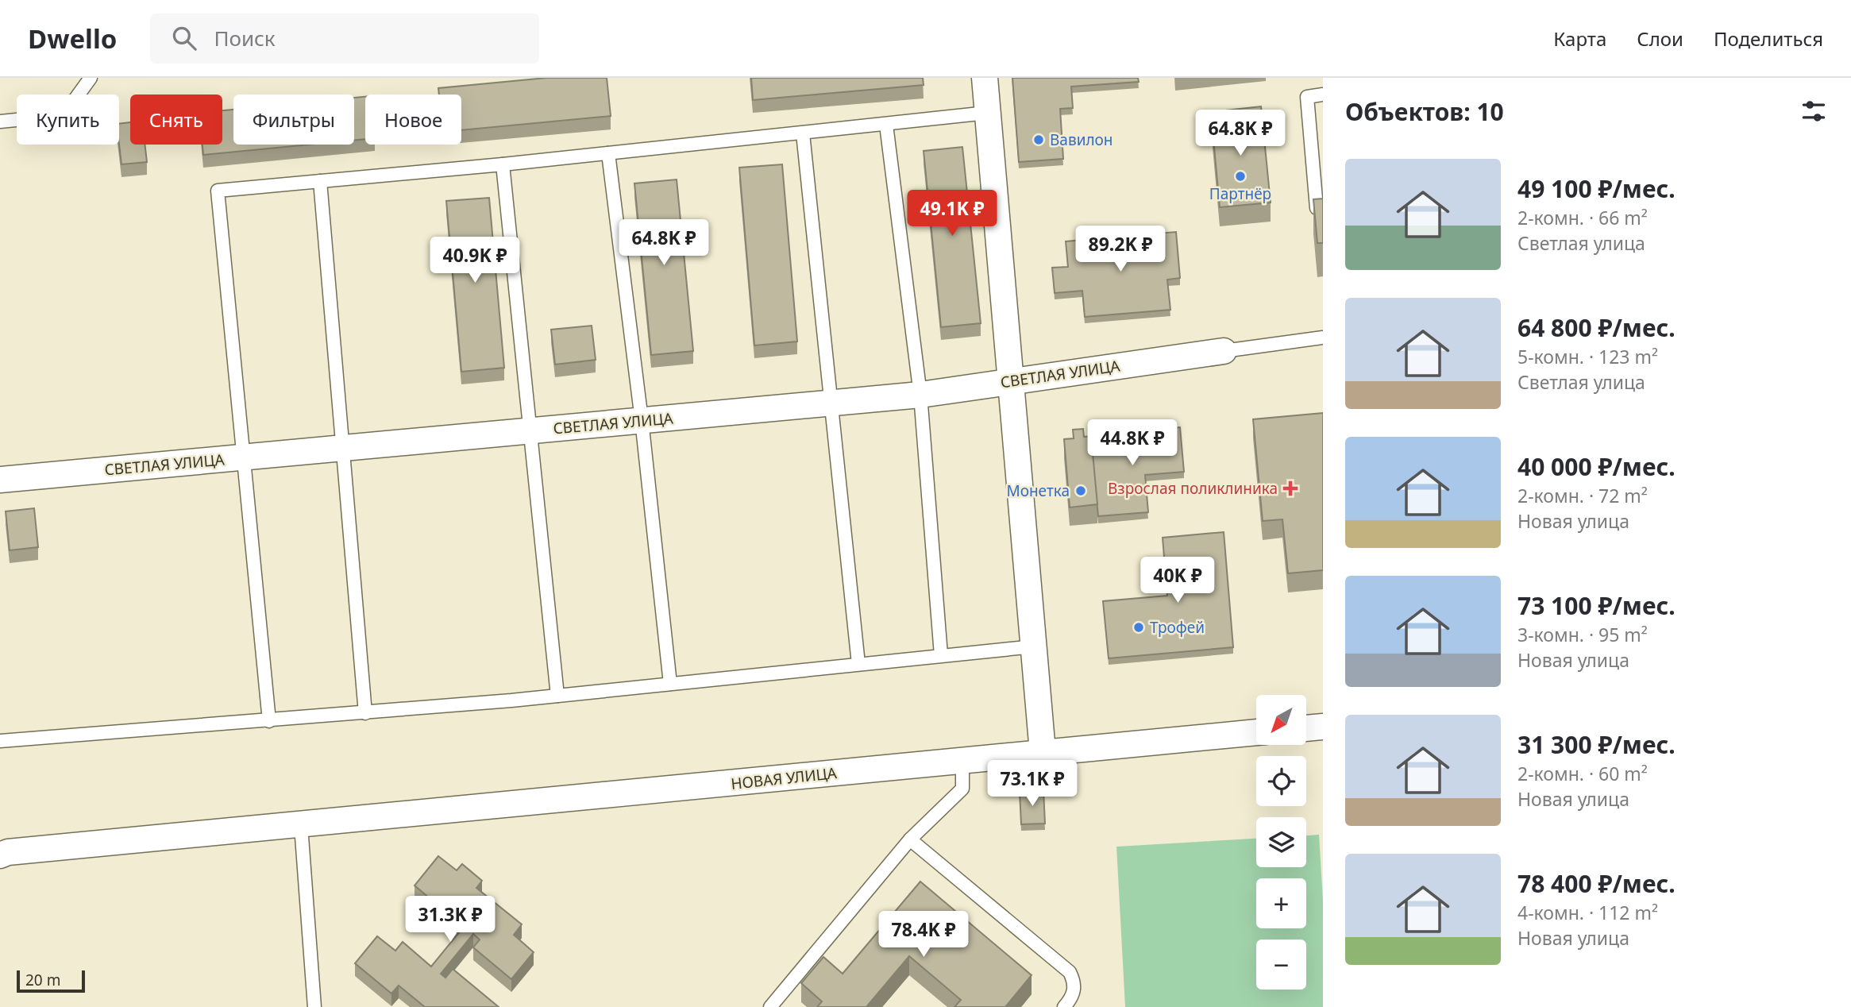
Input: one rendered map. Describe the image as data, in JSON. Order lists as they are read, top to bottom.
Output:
{
  "streets": {
    "street": ["СВЕТЛАЯ УЛИЦА", "НОВАЯ УЛИЦА"]
  },
  "places": {
    "other": [
      "Вавилон",
      "Партнёр",
      "Монетка",
      "Трофей"
    ],
    "health": ["Взрослая поликлиника"]
  },
  "scale_bar": "20 m",
  "north": "bottom left",
  "page": {
    "header": "Dwello",
    "search": "Поиск",
    "nav": ["Карта", "Слои", "Поделиться"],
    "heading": "Объектов: 10",
    "chip": [
      "Купить",
      "Снять",
      "Фильтры",
      "Новое"
    ],
    "price": [
      "64.8K ₽",
      "49.1K ₽",
      "64.8K ₽",
      "89.2K ₽",
      "40.9K ₽",
      "44.8K ₽",
      "40K ₽",
      "73.1K ₽",
      "31.3K ₽",
      "78.4K ₽"
    ],
    "list": [
      {
        "name": "49 100 ₽/мес.",
        "note": "2-комн. · 66 m² · Светлая улица"
      },
      {
        "name": "64 800 ₽/мес.",
        "note": "5-комн. · 123 m² · Светлая улица"
      },
      {
        "name": "40 000 ₽/мес.",
        "note": "2-комн. · 72 m² · Новая улица"
      },
      {
        "name": "73 100 ₽/мес.",
        "note": "3-комн. · 95 m² · Новая улица"
      },
      {
        "name": "31 300 ₽/мес.",
        "note": "2-комн. · 60 m² · Новая улица"
      },
      {
        "name": "78 400 ₽/мес.",
        "note": "4-комн. · 112 m² · Новая улица"
      }
    ],
    "map_buttons": ["+", "−"],
    "scale": "20 m"
  }
}
